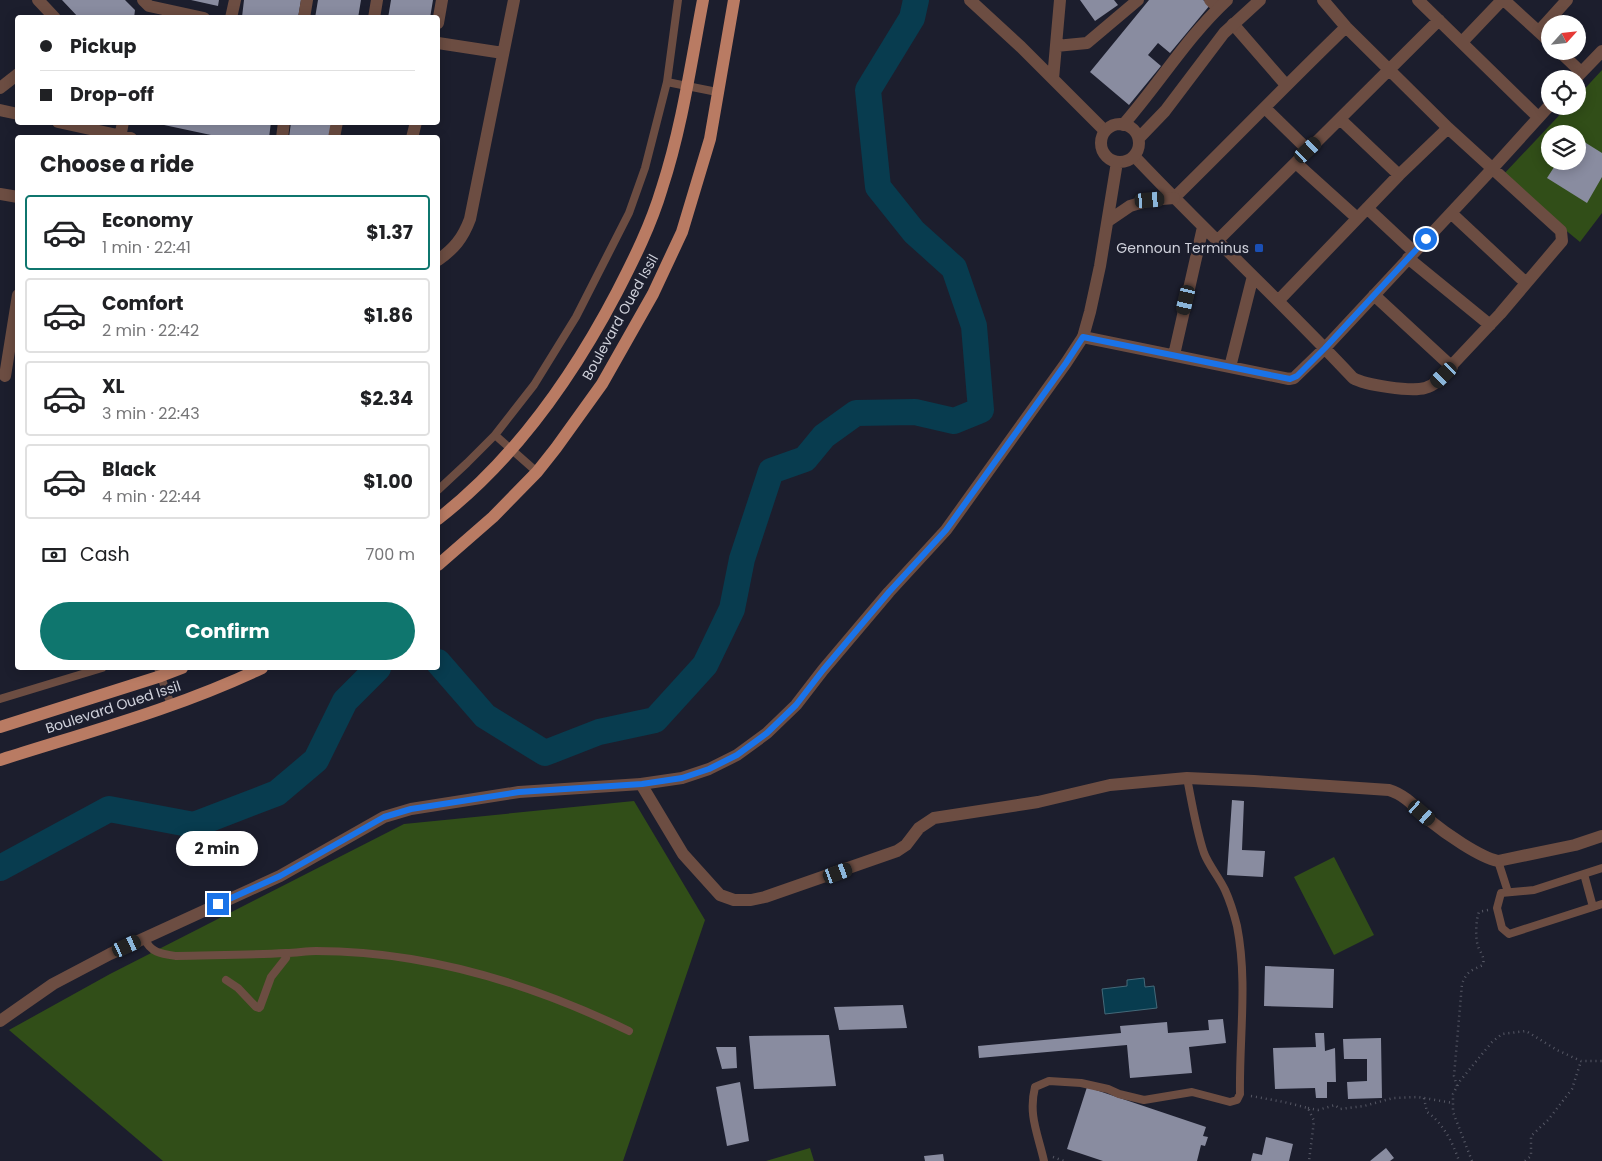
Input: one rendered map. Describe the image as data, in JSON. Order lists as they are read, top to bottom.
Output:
{
  "streets": {
    "main road": ["Boulevard Oued Issil"]
  },
  "places": {
    "transit": ["Gennoun Terminus"]
  },
  "north": "top right",
  "page": {
    "banner": ["Pickup", "Drop-off"],
    "heading": "Choose a ride",
    "list": [
      {
        "name": "Economy",
        "note": "1 min · 22:41",
        "value": "$1.37"
      },
      {
        "name": "Comfort",
        "note": "2 min · 22:42",
        "value": "$1.86"
      },
      {
        "name": "XL",
        "note": "3 min · 22:43",
        "value": "$2.34"
      },
      {
        "name": "Black",
        "note": "4 min · 22:44",
        "value": "$1.00"
      }
    ],
    "pay": ["Cash", "700 m"],
    "buttons": "Confirm",
    "bubble": "2 min"
  }
}
